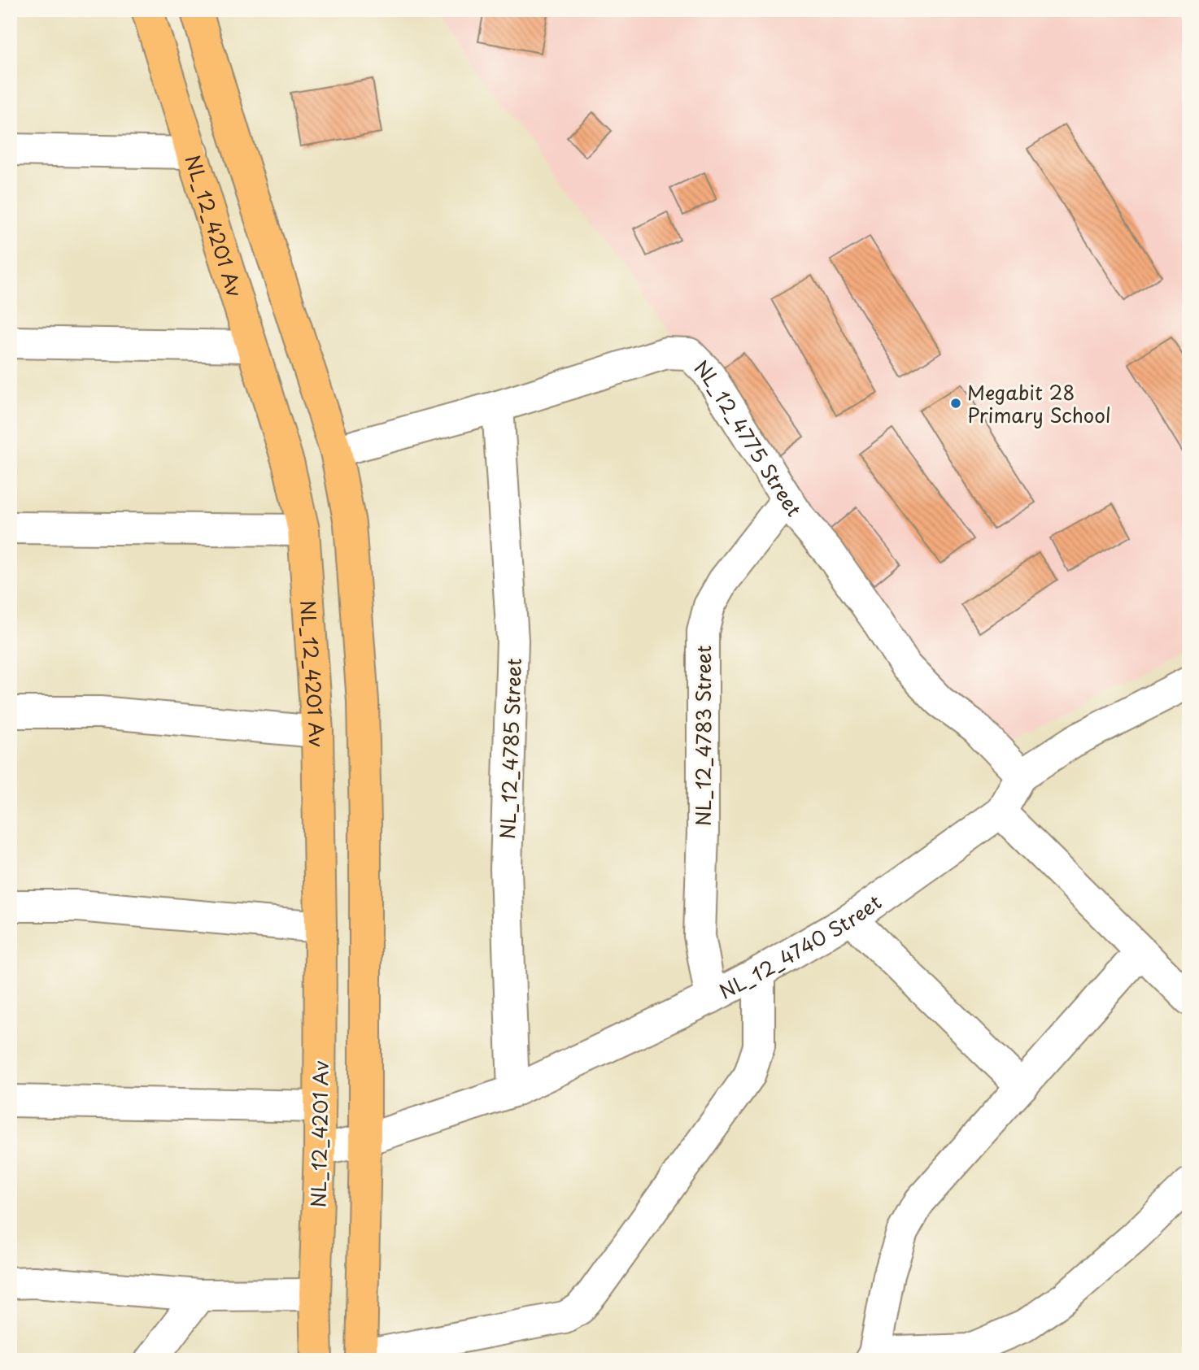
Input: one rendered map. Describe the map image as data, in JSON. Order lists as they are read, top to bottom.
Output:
{
  "streets": {
    "main road": ["NL_12_4201 Av"],
    "street": [
      "NL_12_4775 Street",
      "NL_12_4783 Street",
      "NL_12_4785 Street",
      "NL_12_4740 Street"
    ]
  },
  "crossings": [
    ["NL_12_4201 Av", "NL_12_4740 Street"],
    ["NL_12_4775 Street", "NL_12_4783 Street"],
    ["NL_12_4775 Street", "NL_12_4785 Street"],
    ["NL_12_4775 Street", "NL_12_4740 Street"],
    ["NL_12_4783 Street", "NL_12_4740 Street"],
    ["NL_12_4785 Street", "NL_12_4740 Street"]
  ],
  "places": ["Megabit 28 Primary School"]
}
